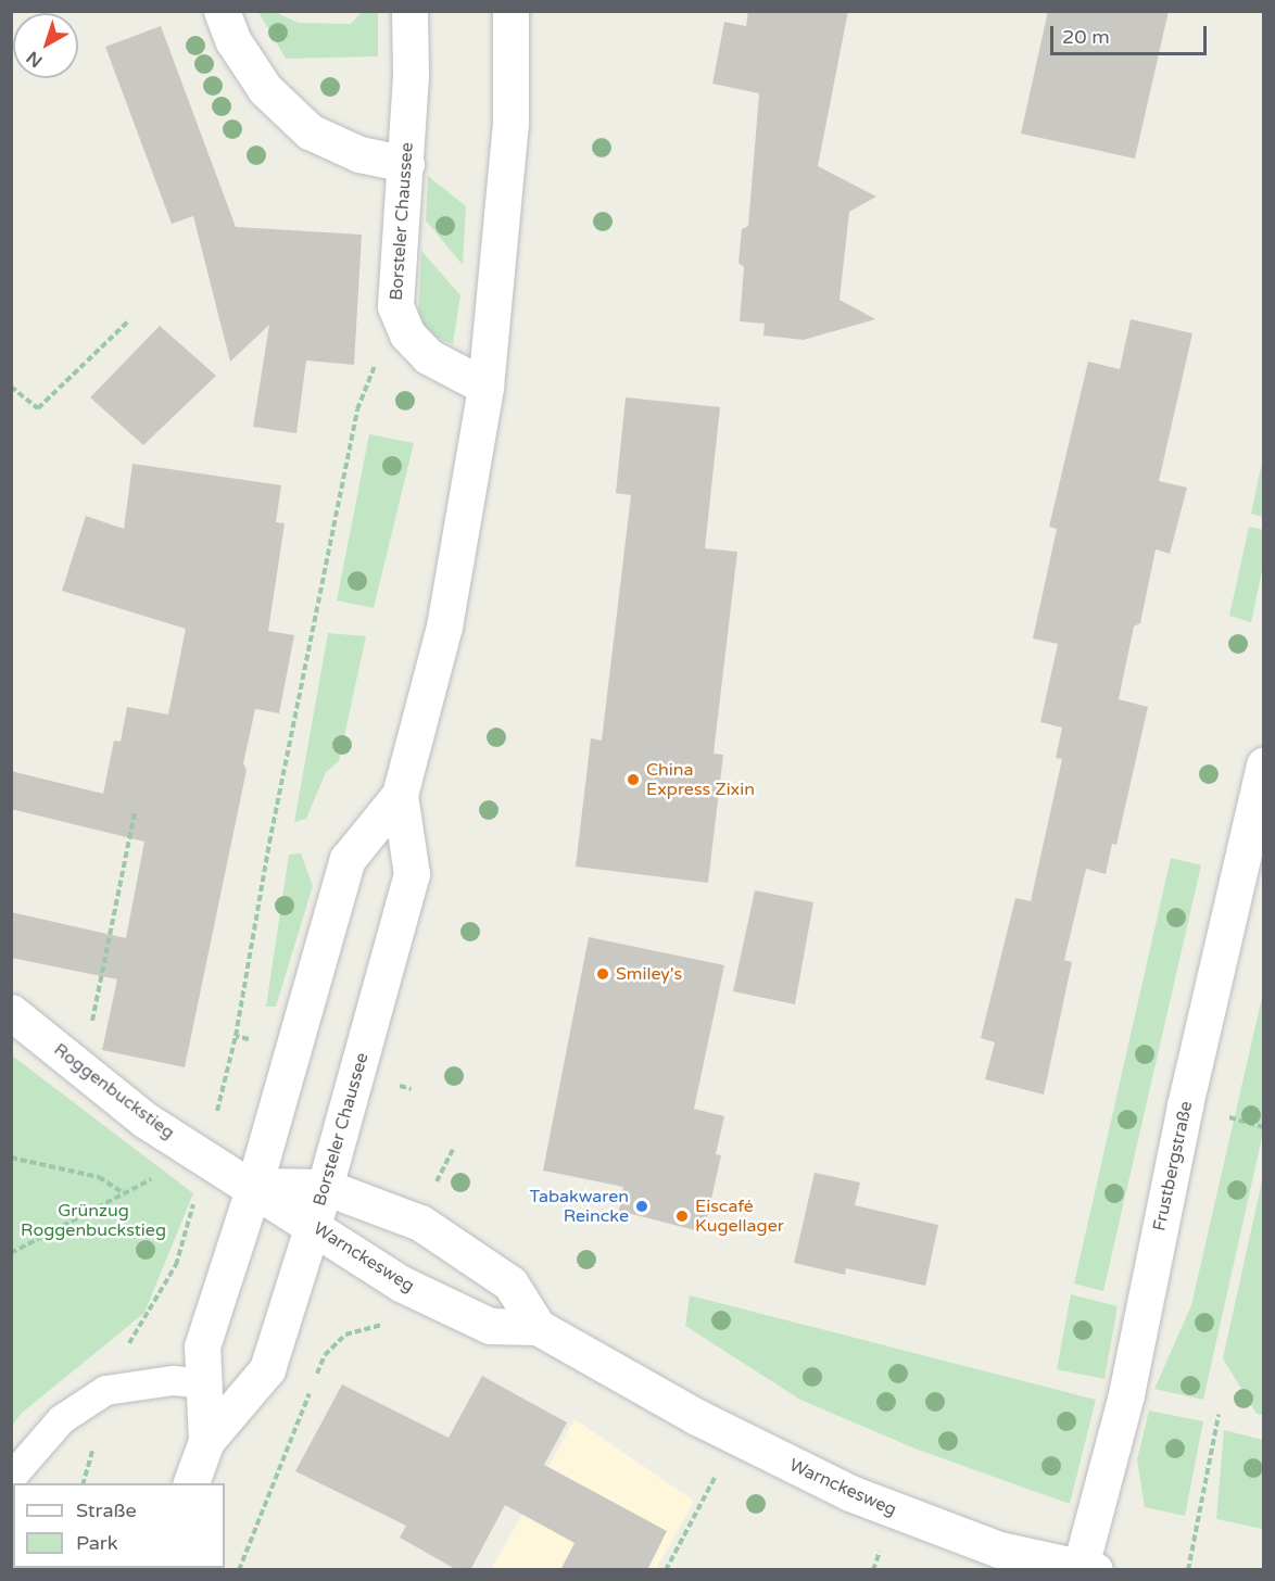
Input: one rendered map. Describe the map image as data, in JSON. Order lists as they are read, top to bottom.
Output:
{
  "streets": {
    "street": [
      "Borsteler Chaussee",
      "Roggenbuckstieg",
      "Frustbergstraße",
      "Warnckesweg"
    ]
  },
  "crossings": [
    ["Borsteler Chaussee", "Roggenbuckstieg"],
    ["Borsteler Chaussee", "Warnckesweg"],
    ["Roggenbuckstieg", "Warnckesweg"],
    ["Frustbergstraße", "Warnckesweg"]
  ],
  "parks": ["Grünzug Roggenbuckstieg"],
  "places": [
    "China Express Zixin",
    "Smiley's",
    "Tabakwaren Reincke",
    "Eiscafé Kugellager"
  ],
  "legend": ["Straße", "Park"],
  "scale_bar": "20 m",
  "north": "bottom left"
}
